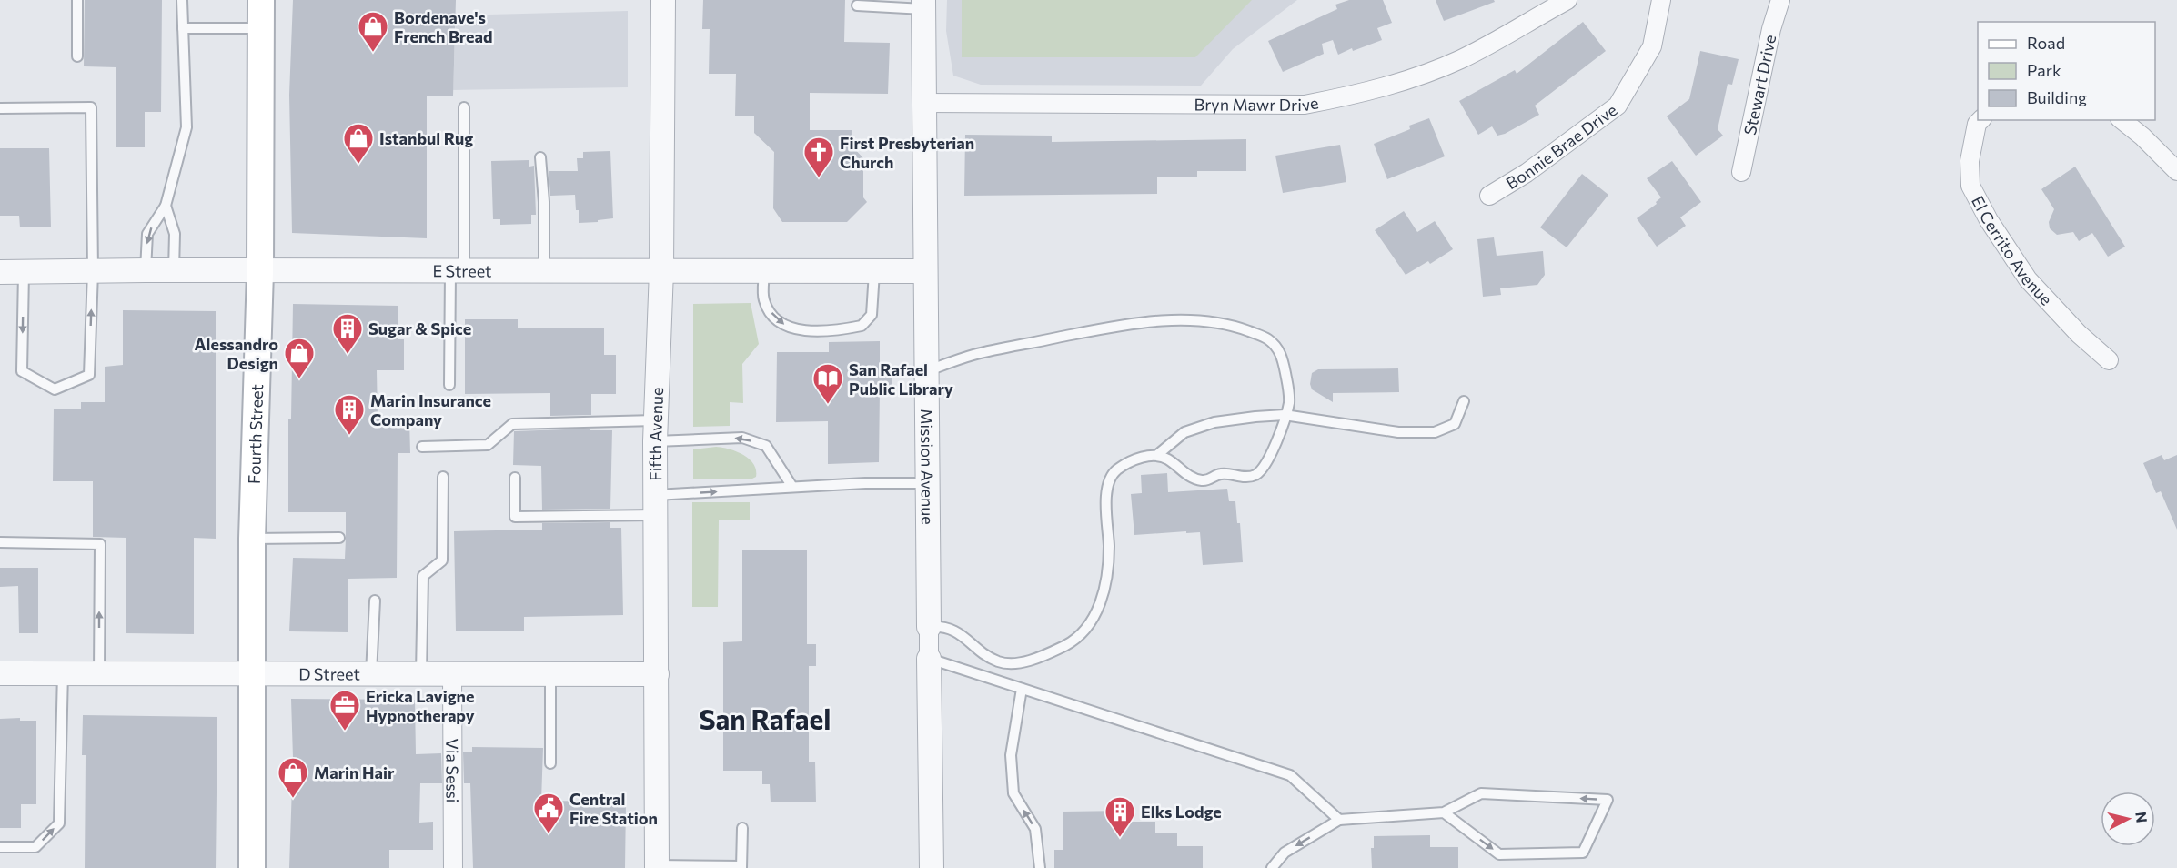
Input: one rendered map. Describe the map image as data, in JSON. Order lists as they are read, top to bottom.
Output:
{
  "streets": {
    "main road": ["Fourth Street"],
    "street": [
      "Stewart Drive",
      "Bryn Mawr Drive",
      "Bonnie Brae Drive",
      "El Cerrito Avenue",
      "E Street",
      "Fifth Avenue",
      "Mission Avenue",
      "D Street",
      "Via Sessi"
    ]
  },
  "crossings": [
    ["Bryn Mawr Drive", "Mission Avenue"],
    ["E Street", "Fourth Street"],
    ["E Street", "Fifth Avenue"],
    ["E Street", "Mission Avenue"],
    ["Fourth Street", "D Street"],
    ["Fifth Avenue", "D Street"],
    ["D Street", "Via Sessi"]
  ],
  "districts": ["San Rafael"],
  "places": {
    "shop": [
      "Bordenave's French Bread",
      "Istanbul Rug",
      "Alessandro Design",
      "Marin Hair"
    ],
    "church": ["First Presbyterian Church"],
    "building": ["Sugar & Spice", "Marin Insurance Company", "Elks Lodge"],
    "library": ["San Rafael Public Library"],
    "office": ["Ericka Lavigne Hypnotherapy"],
    "public building": ["Central Fire Station"]
  },
  "legend": ["Road", "Park", "Building"],
  "north": "right"
}
